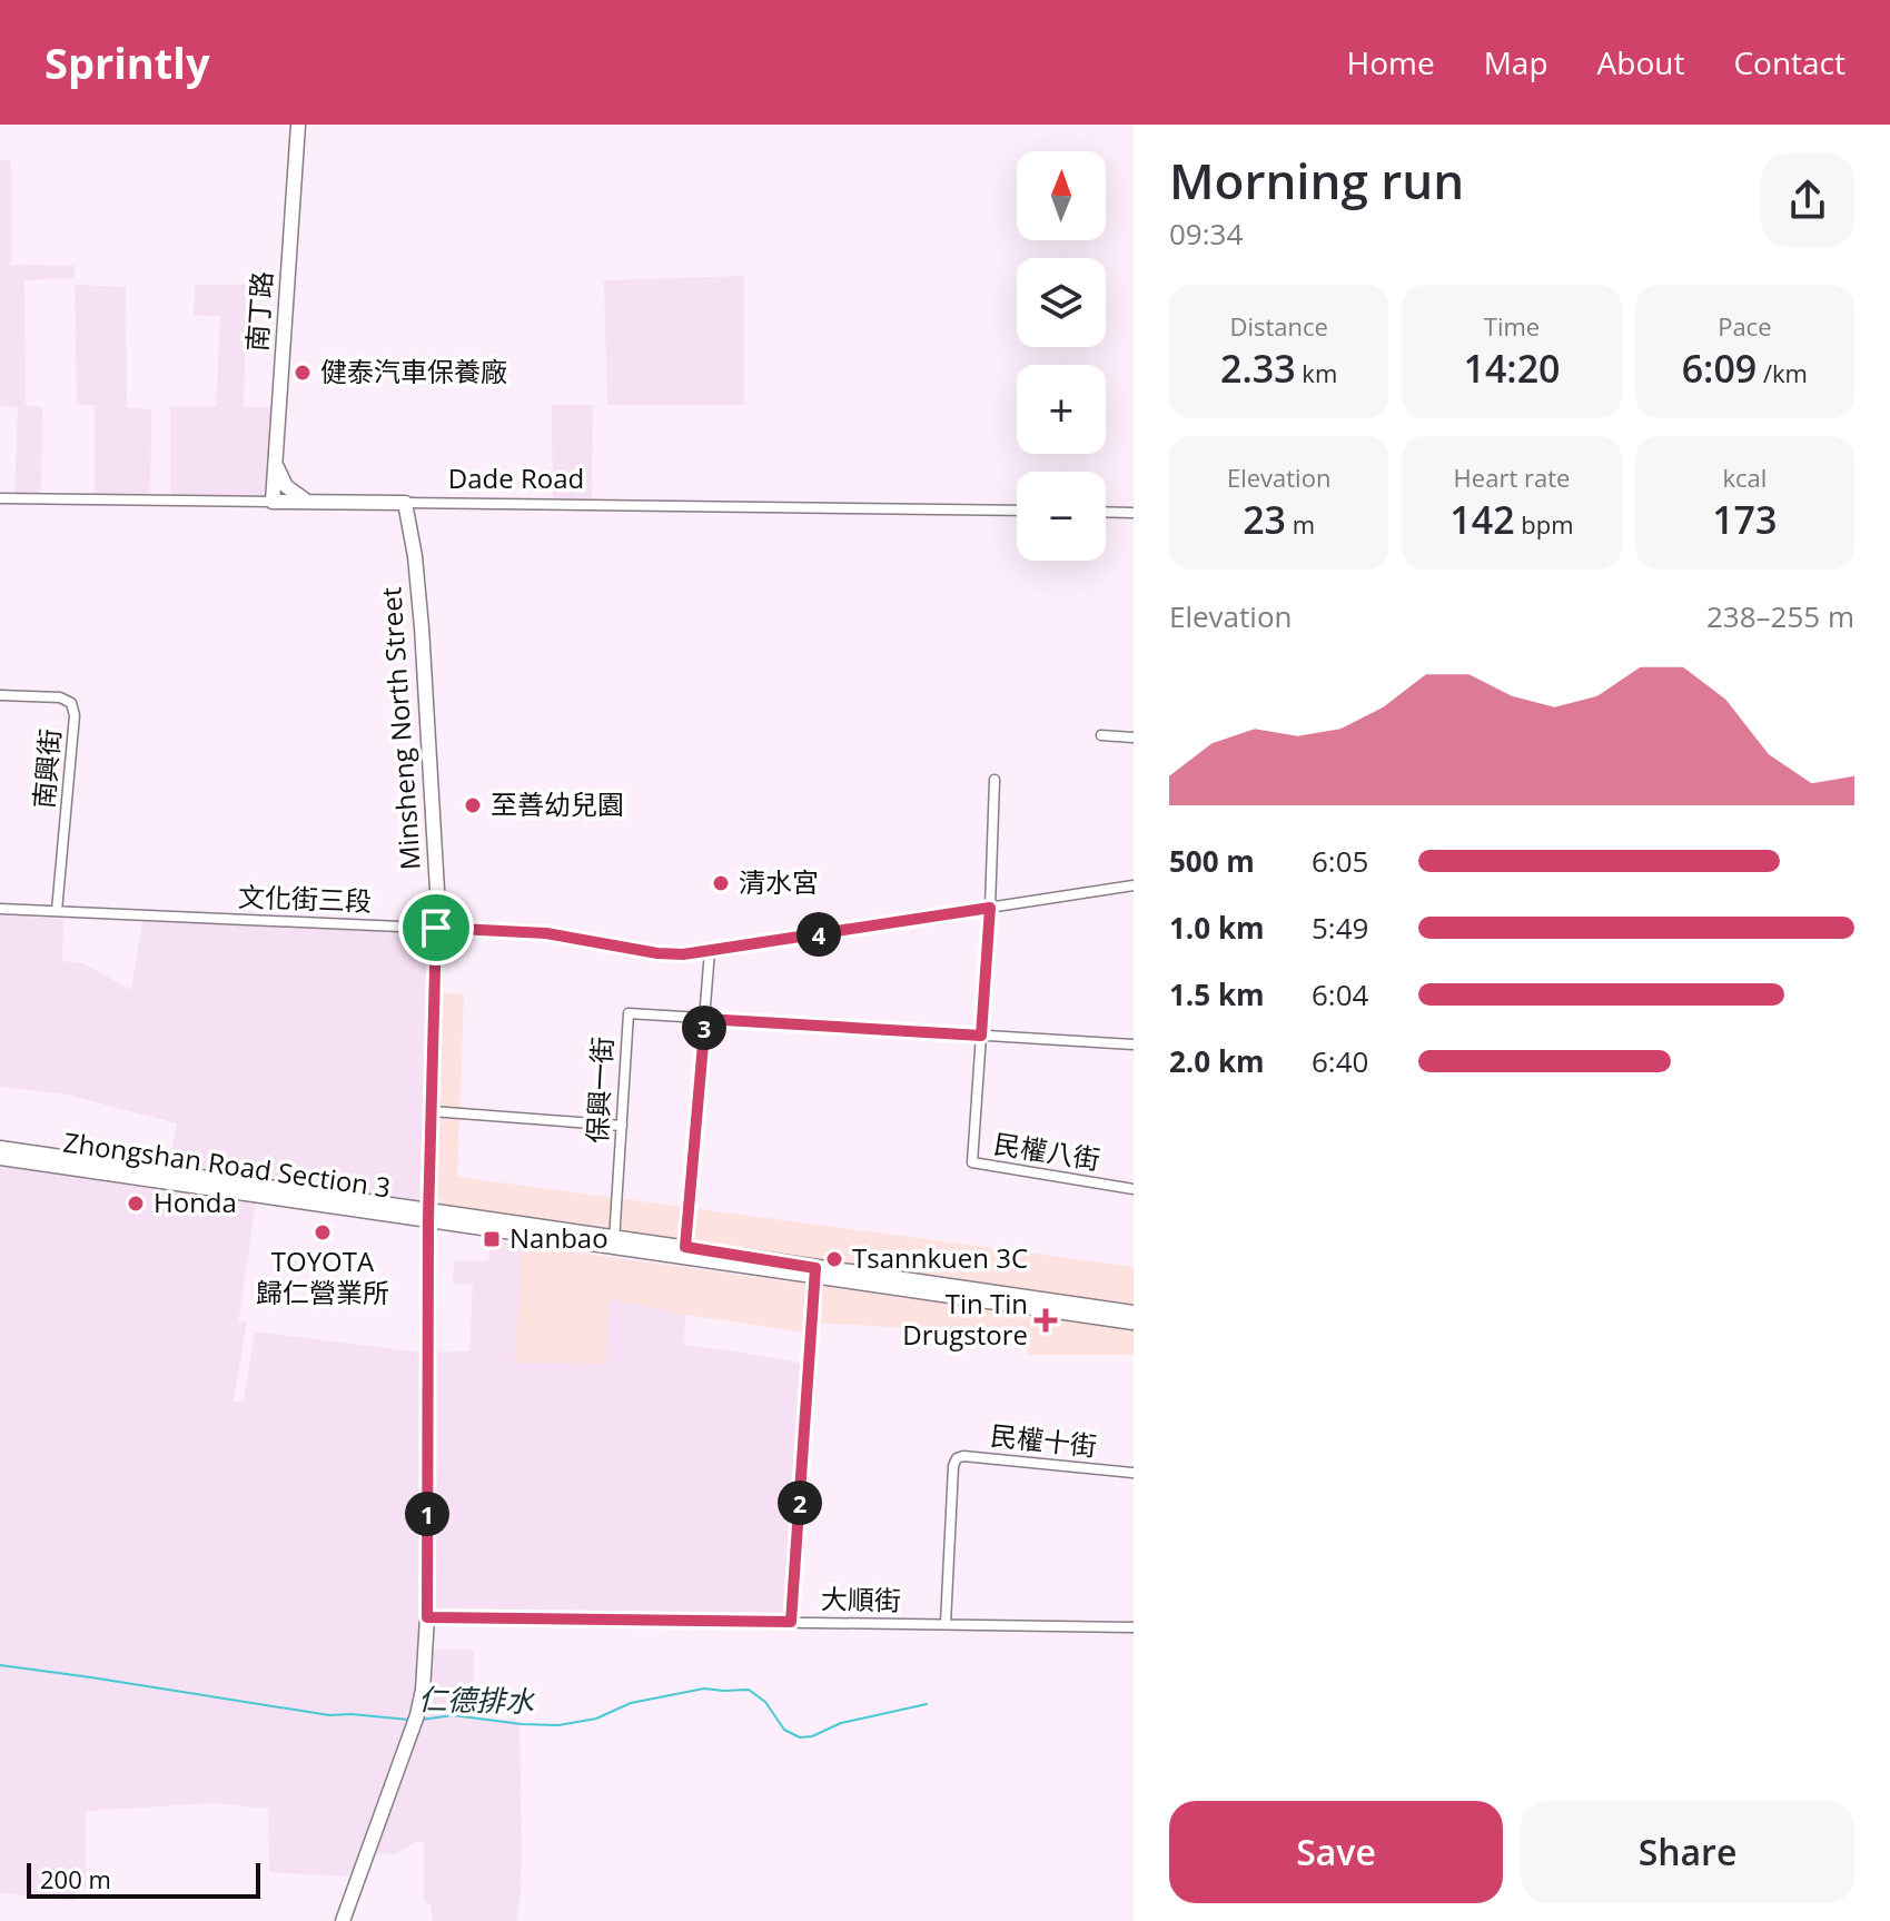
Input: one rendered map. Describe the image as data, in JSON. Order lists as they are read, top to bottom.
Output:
{
  "streets": {
    "street": [
      "南丁路",
      "Dade Road",
      "Minsheng North Street",
      "南興街",
      "文化街三段",
      "保興一街",
      "民權八街",
      "Zhongshan Road Section 3",
      "民權十街",
      "大順街"
    ]
  },
  "crossings": [
    ["南丁路", "Dade Road"],
    ["Dade Road", "Minsheng North Street"],
    ["Minsheng North Street", "文化街三段"],
    ["Minsheng North Street", "Zhongshan Road Section 3"],
    ["Minsheng North Street", "大順街"],
    ["南興街", "文化街三段"],
    ["保興一街", "Zhongshan Road Section 3"],
    ["民權十街", "大順街"]
  ],
  "water": ["仁德排水"],
  "places": {
    "other": [
      "健泰汽車保養廠",
      "至善幼兒園",
      "清水宮",
      "Honda",
      "TOYOTA 歸仁營業所",
      "Tsannkuen 3C"
    ],
    "transit": ["Nanbao"],
    "health": ["Tin Tin Drugstore"]
  },
  "scale_bar": "200 m",
  "north": "top",
  "page": {
    "header": "Sprintly",
    "nav": [
      "Home",
      "Map",
      "About",
      "Contact"
    ],
    "heading": ["Morning run", "09:34"],
    "map_buttons": ["+", "−"],
    "stats": [
      ["Distance", "2.33 km"],
      ["Time", "14:20"],
      ["Pace", "6:09 /km"],
      ["Elevation", "23 m"],
      ["Heart rate", "142 bpm"],
      ["kcal", "173"]
    ],
    "chart": ["Elevation", "238–255 m"],
    "list": [
      {
        "name": "500 m",
        "note": "6:05"
      },
      {
        "name": "1.0 km",
        "note": "5:49"
      },
      {
        "name": "1.5 km",
        "note": "6:04"
      },
      {
        "name": "2.0 km",
        "note": "6:40"
      }
    ],
    "pins": [
      "4",
      "3",
      "2",
      "1"
    ],
    "buttons": ["Save", "Share"],
    "scale": "200 m"
  }
}
